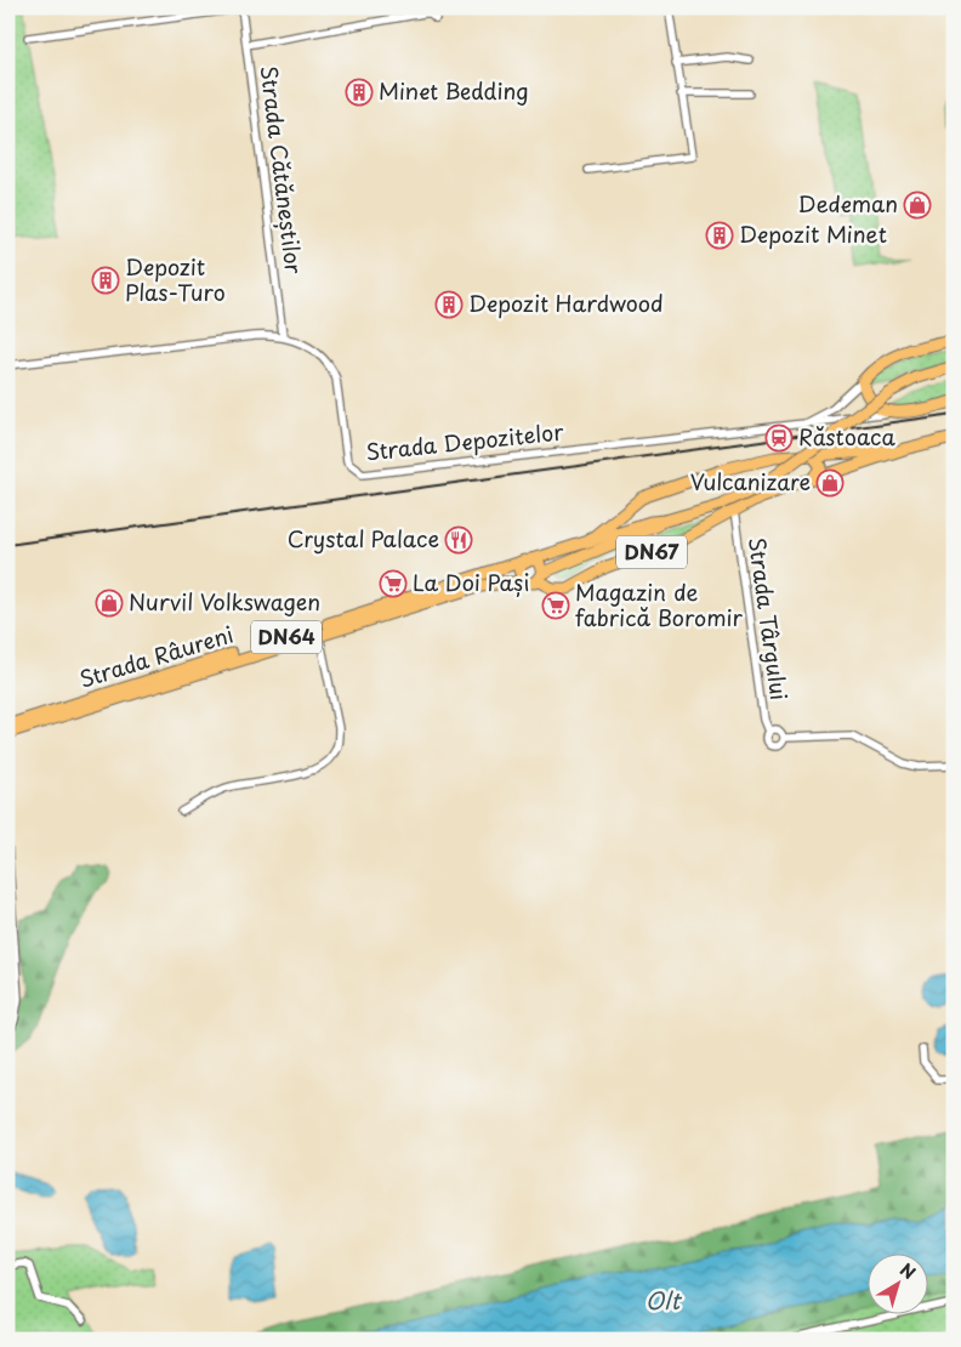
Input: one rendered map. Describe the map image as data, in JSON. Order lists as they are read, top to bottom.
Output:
{
  "streets": {
    "main road": ["DN67", "DN64", "Strada Râureni"],
    "street": ["Strada Cătăneștilor", "Strada Depozitelor", "Strada Târgului"]
  },
  "crossings": [
    ["Strada Cătăneștilor", "Strada Depozitelor"],
    ["DN67", "Strada Târgului"],
    ["DN67", "DN64"],
    ["DN67", "Strada Râureni"],
    ["DN64", "Strada Râureni"]
  ],
  "water": ["Olt"],
  "places": {
    "building": [
      "Minet Bedding",
      "Depozit Minet",
      "Depozit Plas-Turo",
      "Depozit Hardwood"
    ],
    "shop": ["Dedeman", "Vulcanizare", "Nurvil Volkswagen"],
    "station": ["Răstoaca"],
    "restaurant": ["Crystal Palace"],
    "supermarket": ["La Doi Pași", "Magazin de fabrică Boromir"]
  },
  "north": "top right"
}
